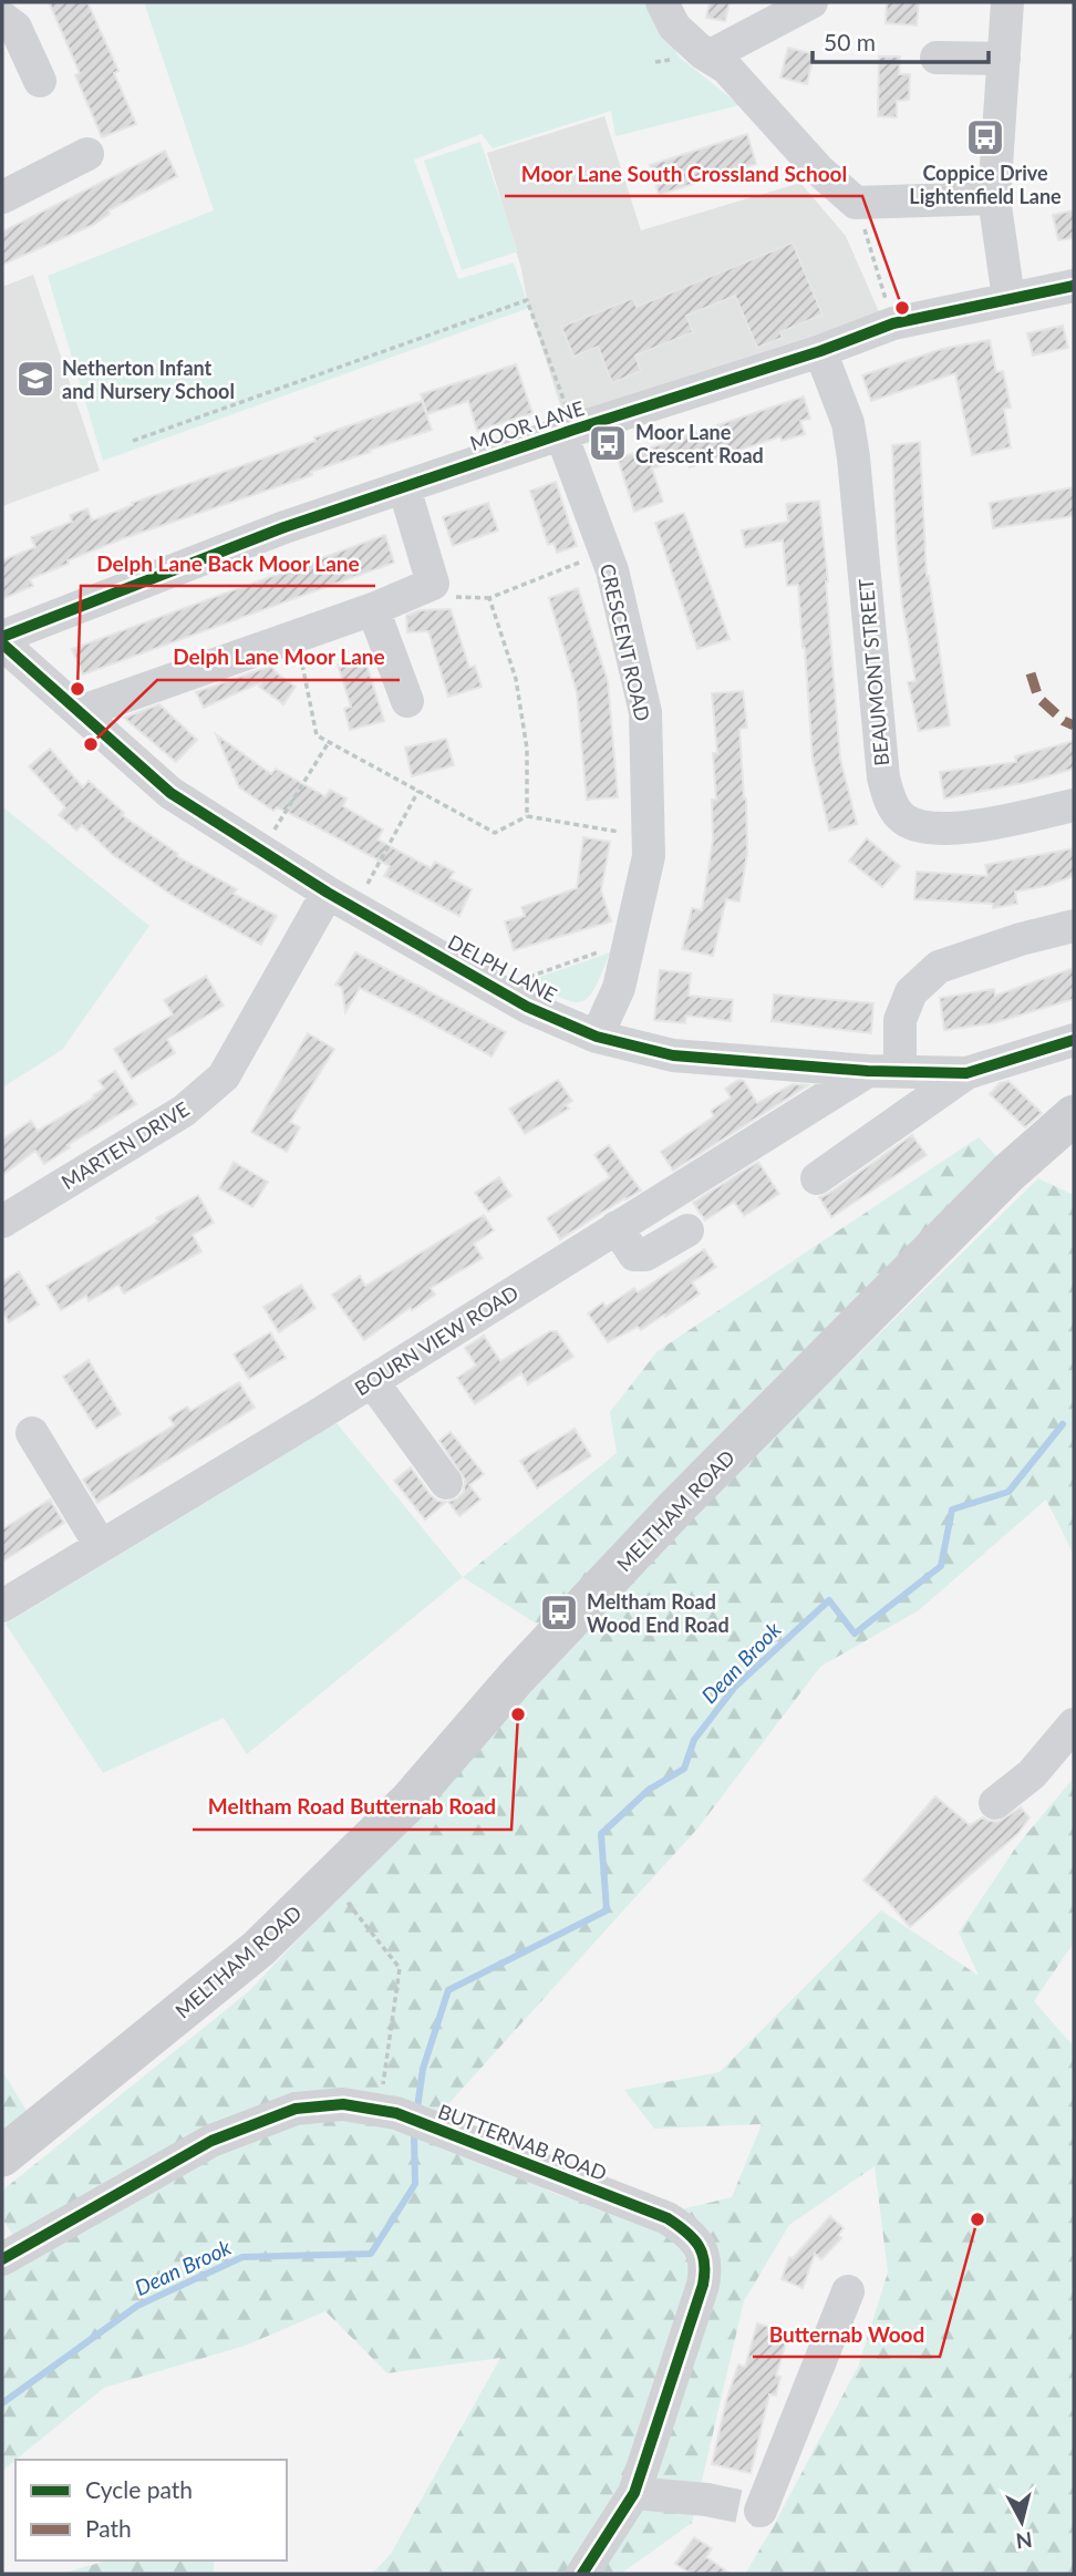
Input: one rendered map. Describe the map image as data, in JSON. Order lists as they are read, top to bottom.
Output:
{
  "streets": {
    "main road": ["MELTHAM ROAD"],
    "street": [
      "MOOR LANE",
      "CRESCENT ROAD",
      "BEAUMONT STREET",
      "DELPH LANE",
      "MARTEN DRIVE",
      "BOURN VIEW ROAD",
      "BUTTERNAB ROAD"
    ]
  },
  "crossings": [
    ["MOOR LANE", "CRESCENT ROAD"],
    ["MOOR LANE", "BEAUMONT STREET"],
    ["CRESCENT ROAD", "DELPH LANE"],
    ["DELPH LANE", "MARTEN DRIVE"],
    ["DELPH LANE", "BOURN VIEW ROAD"]
  ],
  "water": ["Dean Brook"],
  "places": {
    "bus stop": ["Coppice Drive Lightenfield Lane", "Moor Lane Crescent Road", "Meltham Road Wood End Road"],
    "other": [
      "Moor Lane South Crossland School",
      "Delph Lane Back Moor Lane",
      "Delph Lane Moor Lane",
      "Meltham Road Butternab Road",
      "Butternab Wood"
    ],
    "school or university": ["Netherton Infant and Nursery School"]
  },
  "legend": ["Cycle path", "Path"],
  "scale_bar": "50 m",
  "north": "bottom"
}
